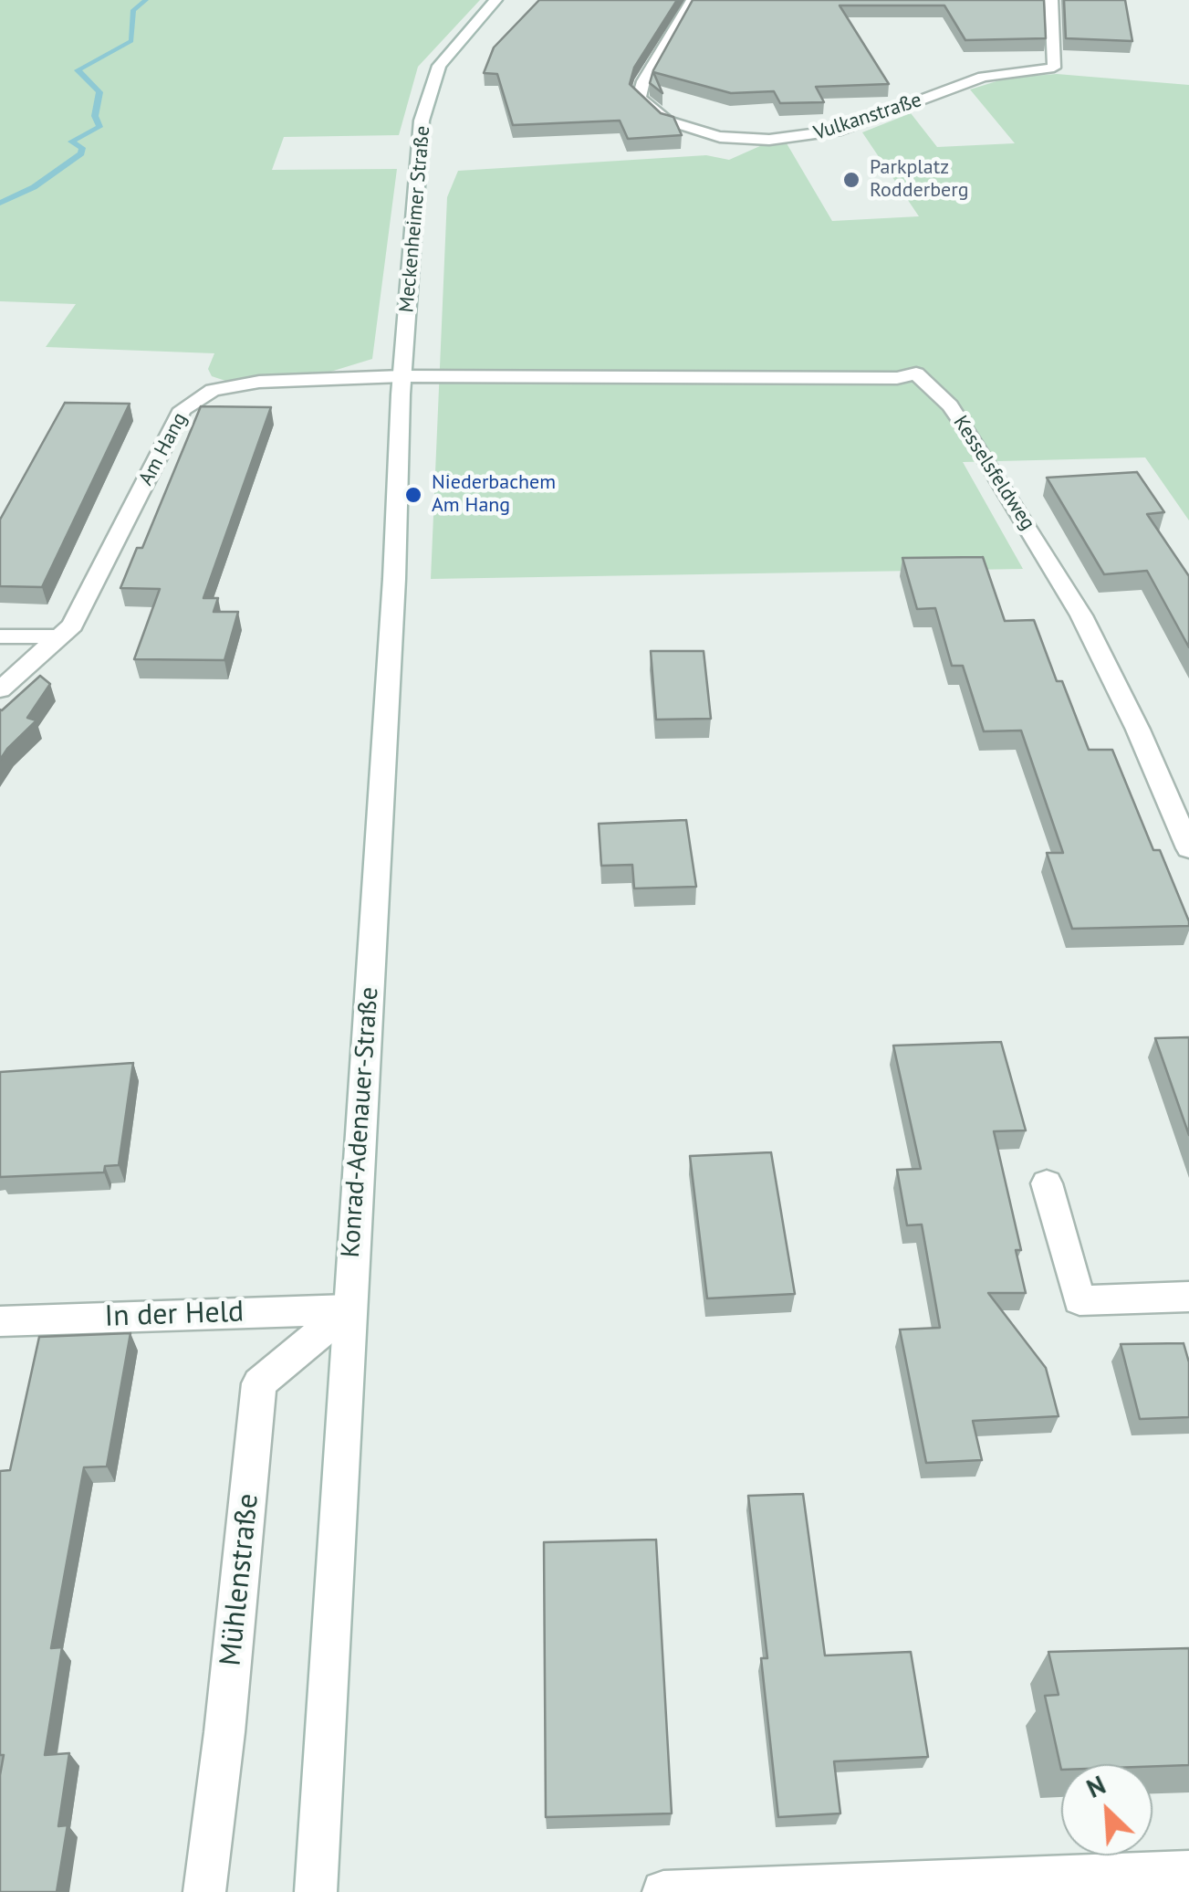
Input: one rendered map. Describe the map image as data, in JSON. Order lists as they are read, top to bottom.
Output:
{
  "streets": {
    "street": [
      "Vulkanstraße",
      "Meckenheimer Straße",
      "Am Hang",
      "Kesselsfeldweg",
      "Konrad-Adenauer-Straße",
      "In der Held",
      "Mühlenstraße"
    ]
  },
  "crossings": [
    ["Meckenheimer Straße", "Am Hang"],
    ["Meckenheimer Straße", "Kesselsfeldweg"],
    ["Meckenheimer Straße", "Konrad-Adenauer-Straße"],
    ["Am Hang", "Kesselsfeldweg"],
    ["Am Hang", "Konrad-Adenauer-Straße"],
    ["Kesselsfeldweg", "Konrad-Adenauer-Straße"],
    ["Konrad-Adenauer-Straße", "In der Held"],
    ["Konrad-Adenauer-Straße", "Mühlenstraße"],
    ["In der Held", "Mühlenstraße"]
  ],
  "places": ["Parkplatz Rodderberg", "Niederbachem Am Hang"],
  "north": "top left"
}
